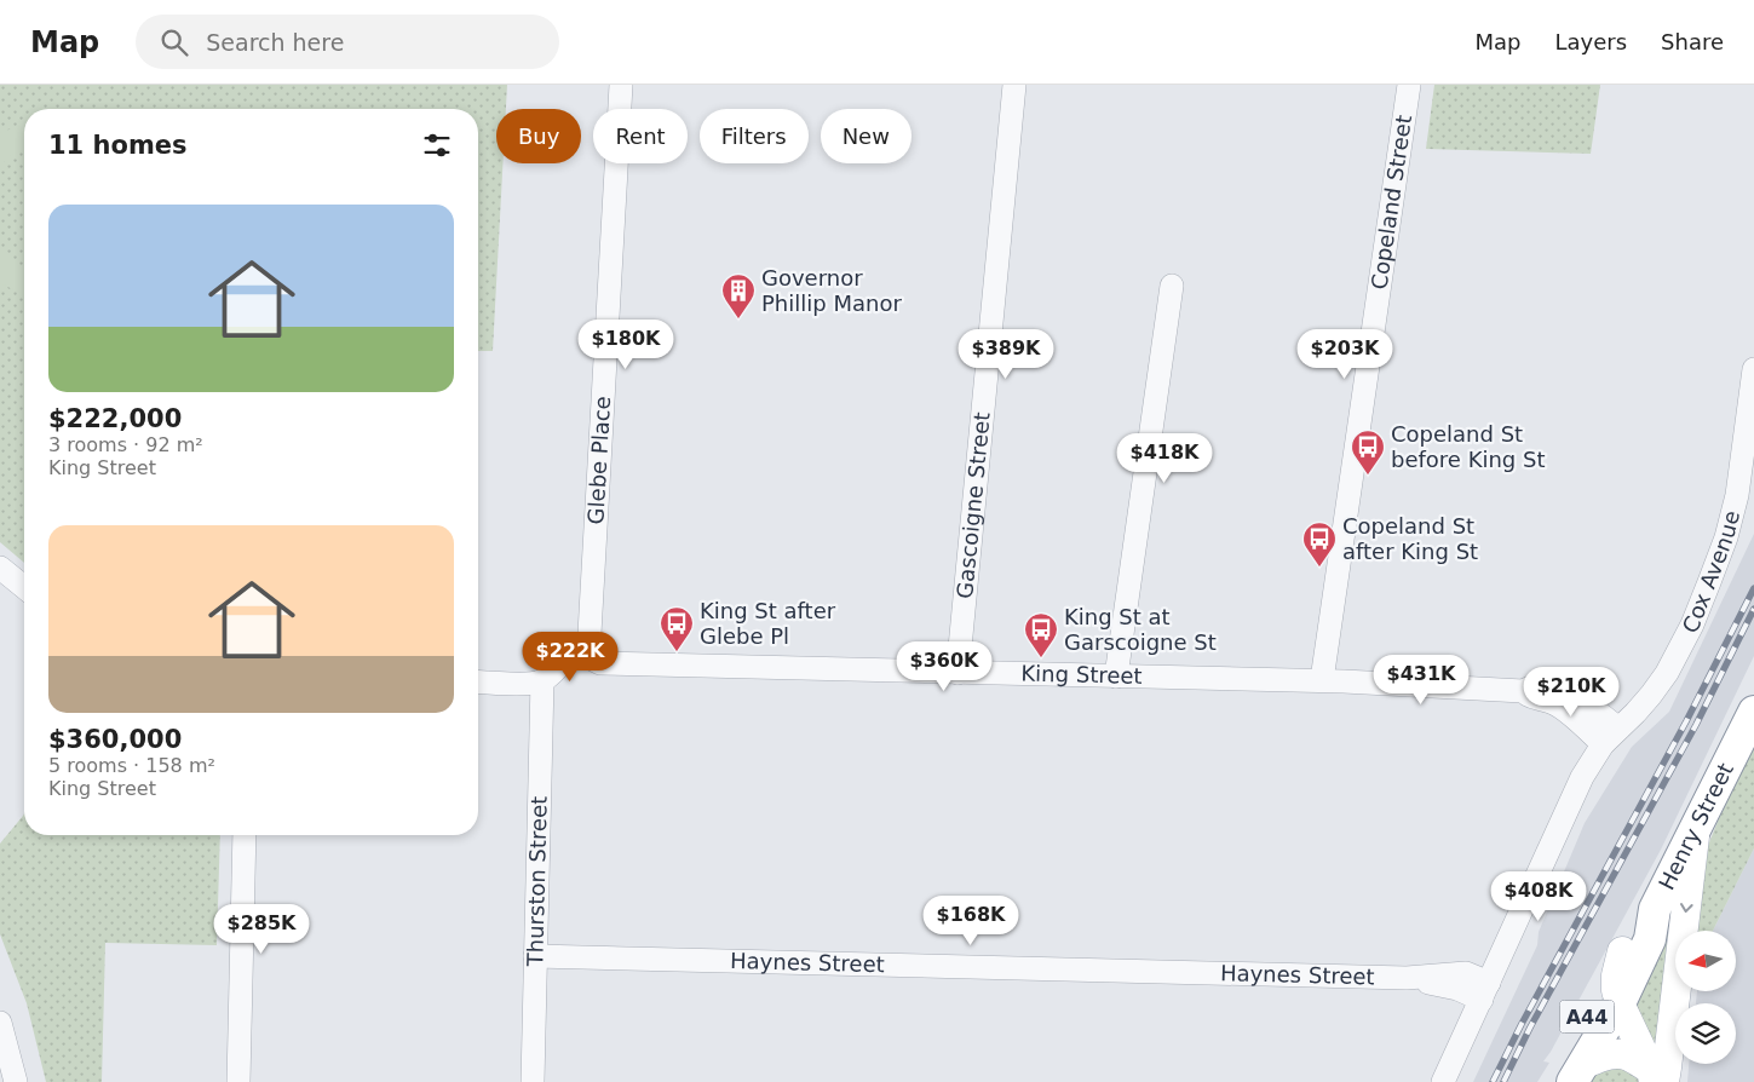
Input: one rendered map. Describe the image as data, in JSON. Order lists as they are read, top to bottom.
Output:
{
  "streets": {
    "highway": ["Henry Street", "A44"],
    "street": [
      "Copeland Street",
      "Glebe Place",
      "Gascoigne Street",
      "Cox Avenue",
      "King Street",
      "Thurston Street",
      "Haynes Street"
    ]
  },
  "crossings": [
    ["Copeland Street", "King Street"],
    ["Glebe Place", "King Street"],
    ["Gascoigne Street", "King Street"],
    ["Cox Avenue", "King Street"],
    ["Cox Avenue", "Haynes Street"],
    ["Henry Street", "A44"],
    ["Thurston Street", "Haynes Street"]
  ],
  "places": {
    "building": ["Governor Phillip Manor"],
    "bus stop": [
      "Copeland St before King St",
      "Copeland St after King St",
      "King St after Glebe Pl",
      "King St at Garscoigne St"
    ]
  },
  "north": "left",
  "page": {
    "header": "Map",
    "search": "Search here",
    "nav": ["Map", "Layers", "Share"],
    "chip": [
      "Buy",
      "Rent",
      "Filters",
      "New"
    ],
    "heading": "11 homes",
    "list": [
      {
        "name": "$222,000",
        "note": "3 rooms · 92 m² · King Street"
      },
      {
        "name": "$360,000",
        "note": "5 rooms · 158 m² · King Street"
      }
    ],
    "price": [
      "$180K",
      "$389K",
      "$203K",
      "$418K",
      "$222K",
      "$360K",
      "$431K",
      "$210K",
      "$408K",
      "$168K",
      "$285K"
    ]
  }
}
